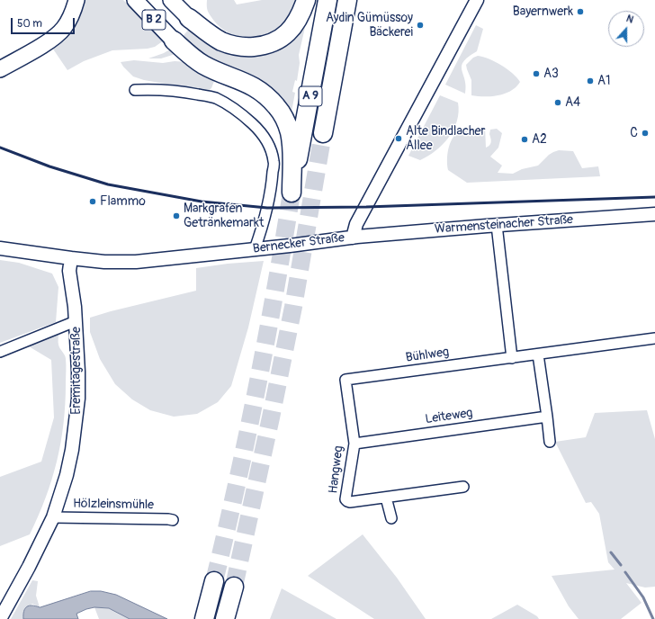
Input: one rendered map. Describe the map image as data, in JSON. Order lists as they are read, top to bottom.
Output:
{
  "streets": {
    "highway": ["A 9"],
    "main road": ["B 2"],
    "street": [
      "Warmensteinacher Straße",
      "Bernecker Straße",
      "Bühlweg",
      "Eremitagestraße",
      "Leiteweg",
      "Hangweg",
      "Hölzleinsmühle"
    ]
  },
  "crossings": [
    ["B 2", "A 9"],
    ["Warmensteinacher Straße", "Bernecker Straße"],
    ["Bernecker Straße", "Eremitagestraße"],
    ["Bühlweg", "Hangweg"],
    ["Eremitagestraße", "Hölzleinsmühle"],
    ["Leiteweg", "Hangweg"]
  ],
  "places": [
    "Bayernwerk",
    "Aydin Gümüssoy Bäckerei",
    "A3",
    "A1",
    "A4",
    "C",
    "Alte Bindlacher Allee",
    "A2",
    "Flammo",
    "Markgrafen Getränkemarkt"
  ],
  "scale_bar": "50 m",
  "north": "top"
}
